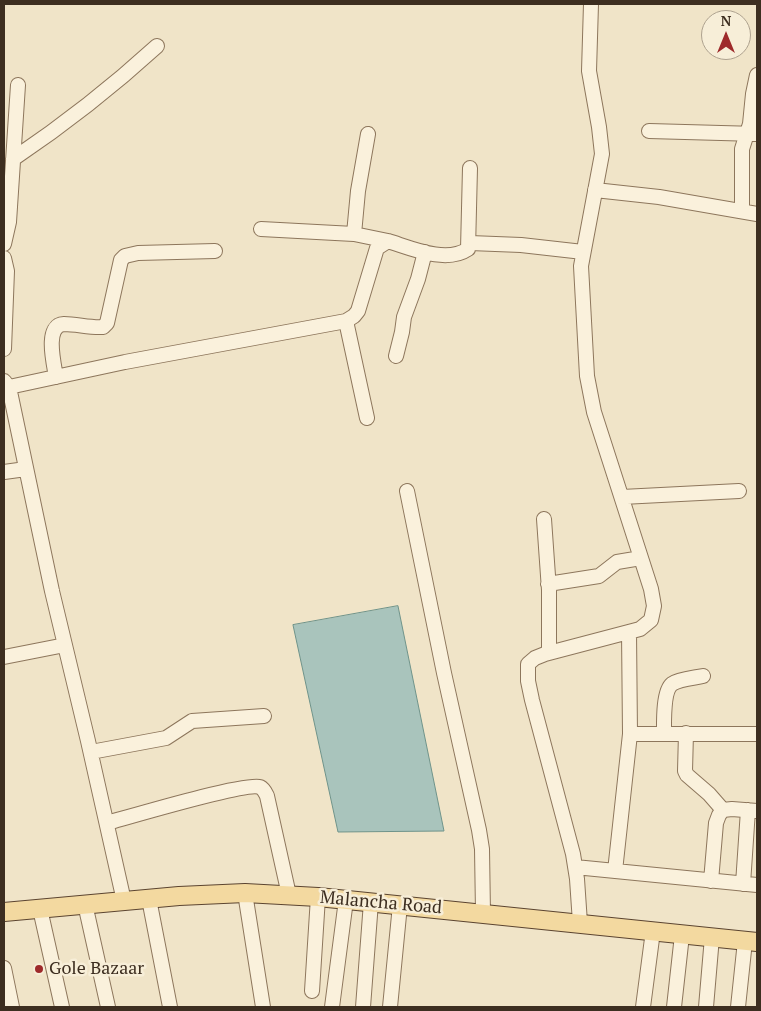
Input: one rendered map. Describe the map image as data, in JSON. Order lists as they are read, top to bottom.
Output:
{
  "streets": {
    "main road": ["Malancha Road"]
  },
  "places": ["Gole Bazaar"],
  "north": "top"
}
